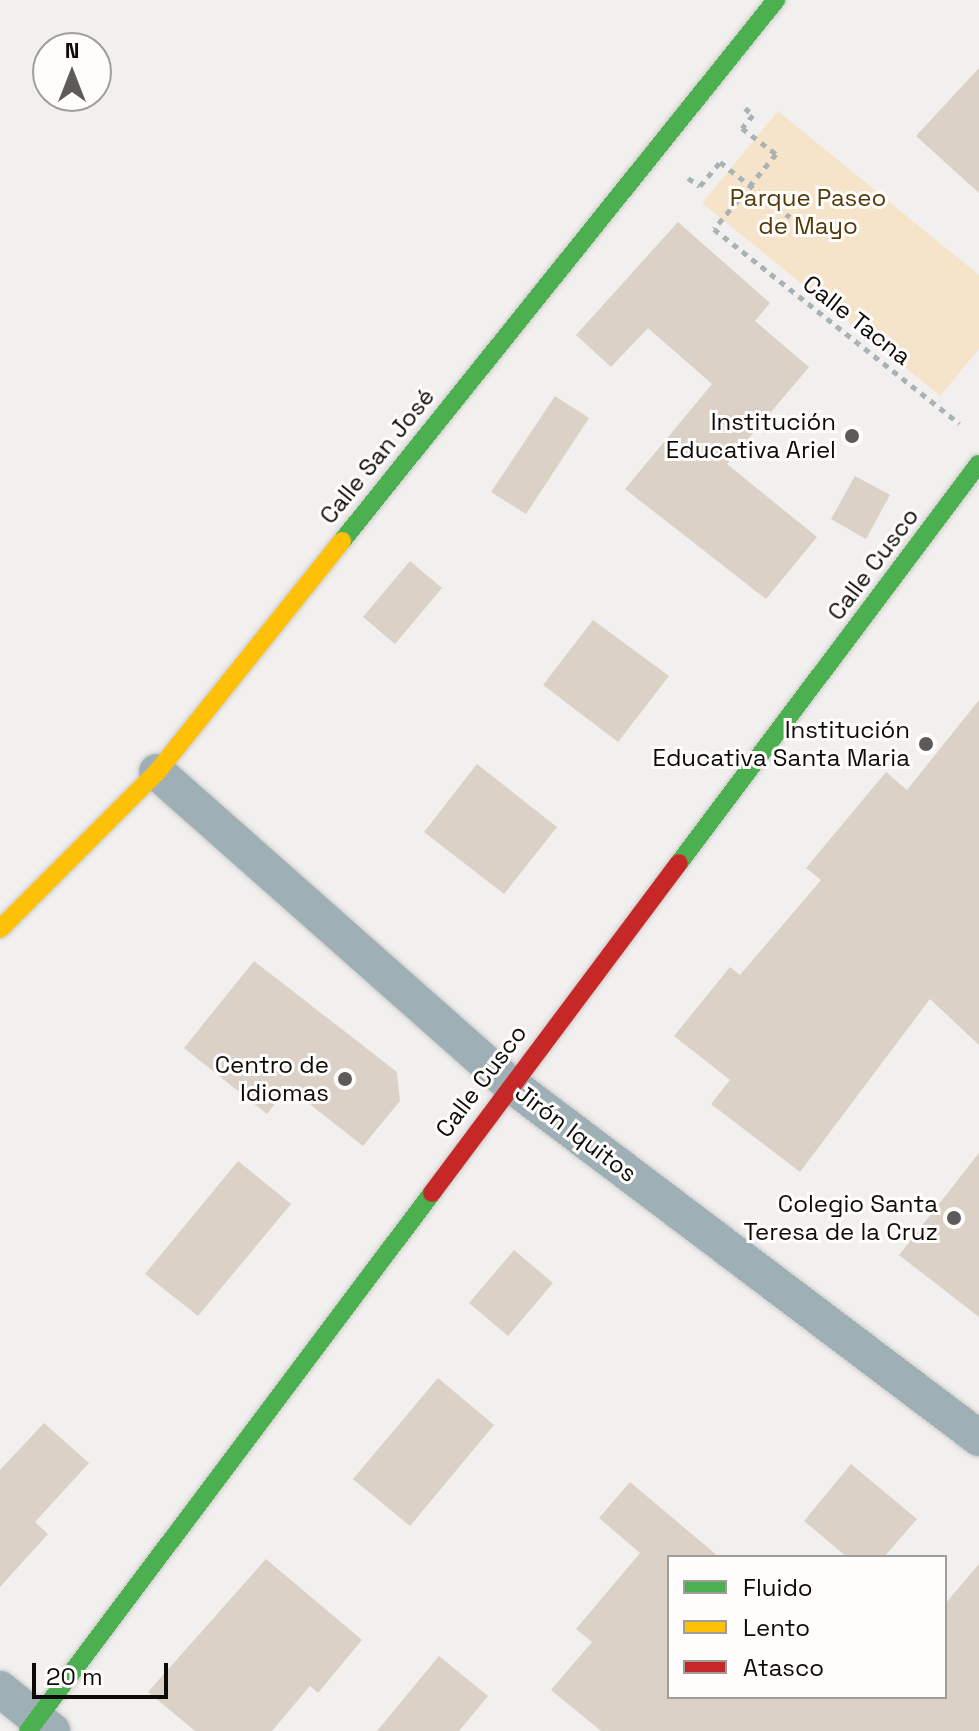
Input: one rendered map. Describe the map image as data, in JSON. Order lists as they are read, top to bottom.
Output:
{
  "streets": {
    "street": ["Calle San José", "Calle Cusco", "Jirón Iquitos"],
    "path": ["Calle Tacna"]
  },
  "crossings": [
    ["Calle San José", "Jirón Iquitos"],
    ["Calle Cusco", "Jirón Iquitos"]
  ],
  "parks": ["Parque Paseo de Mayo"],
  "places": [
    "Institución Educativa Ariel",
    "Institución Educativa Santa Maria",
    "Centro de Idiomas",
    "Colegio Santa Teresa de la Cruz"
  ],
  "legend": ["Fluido", "Lento", "Atasco"],
  "scale_bar": "20 m",
  "north": "top"
}
